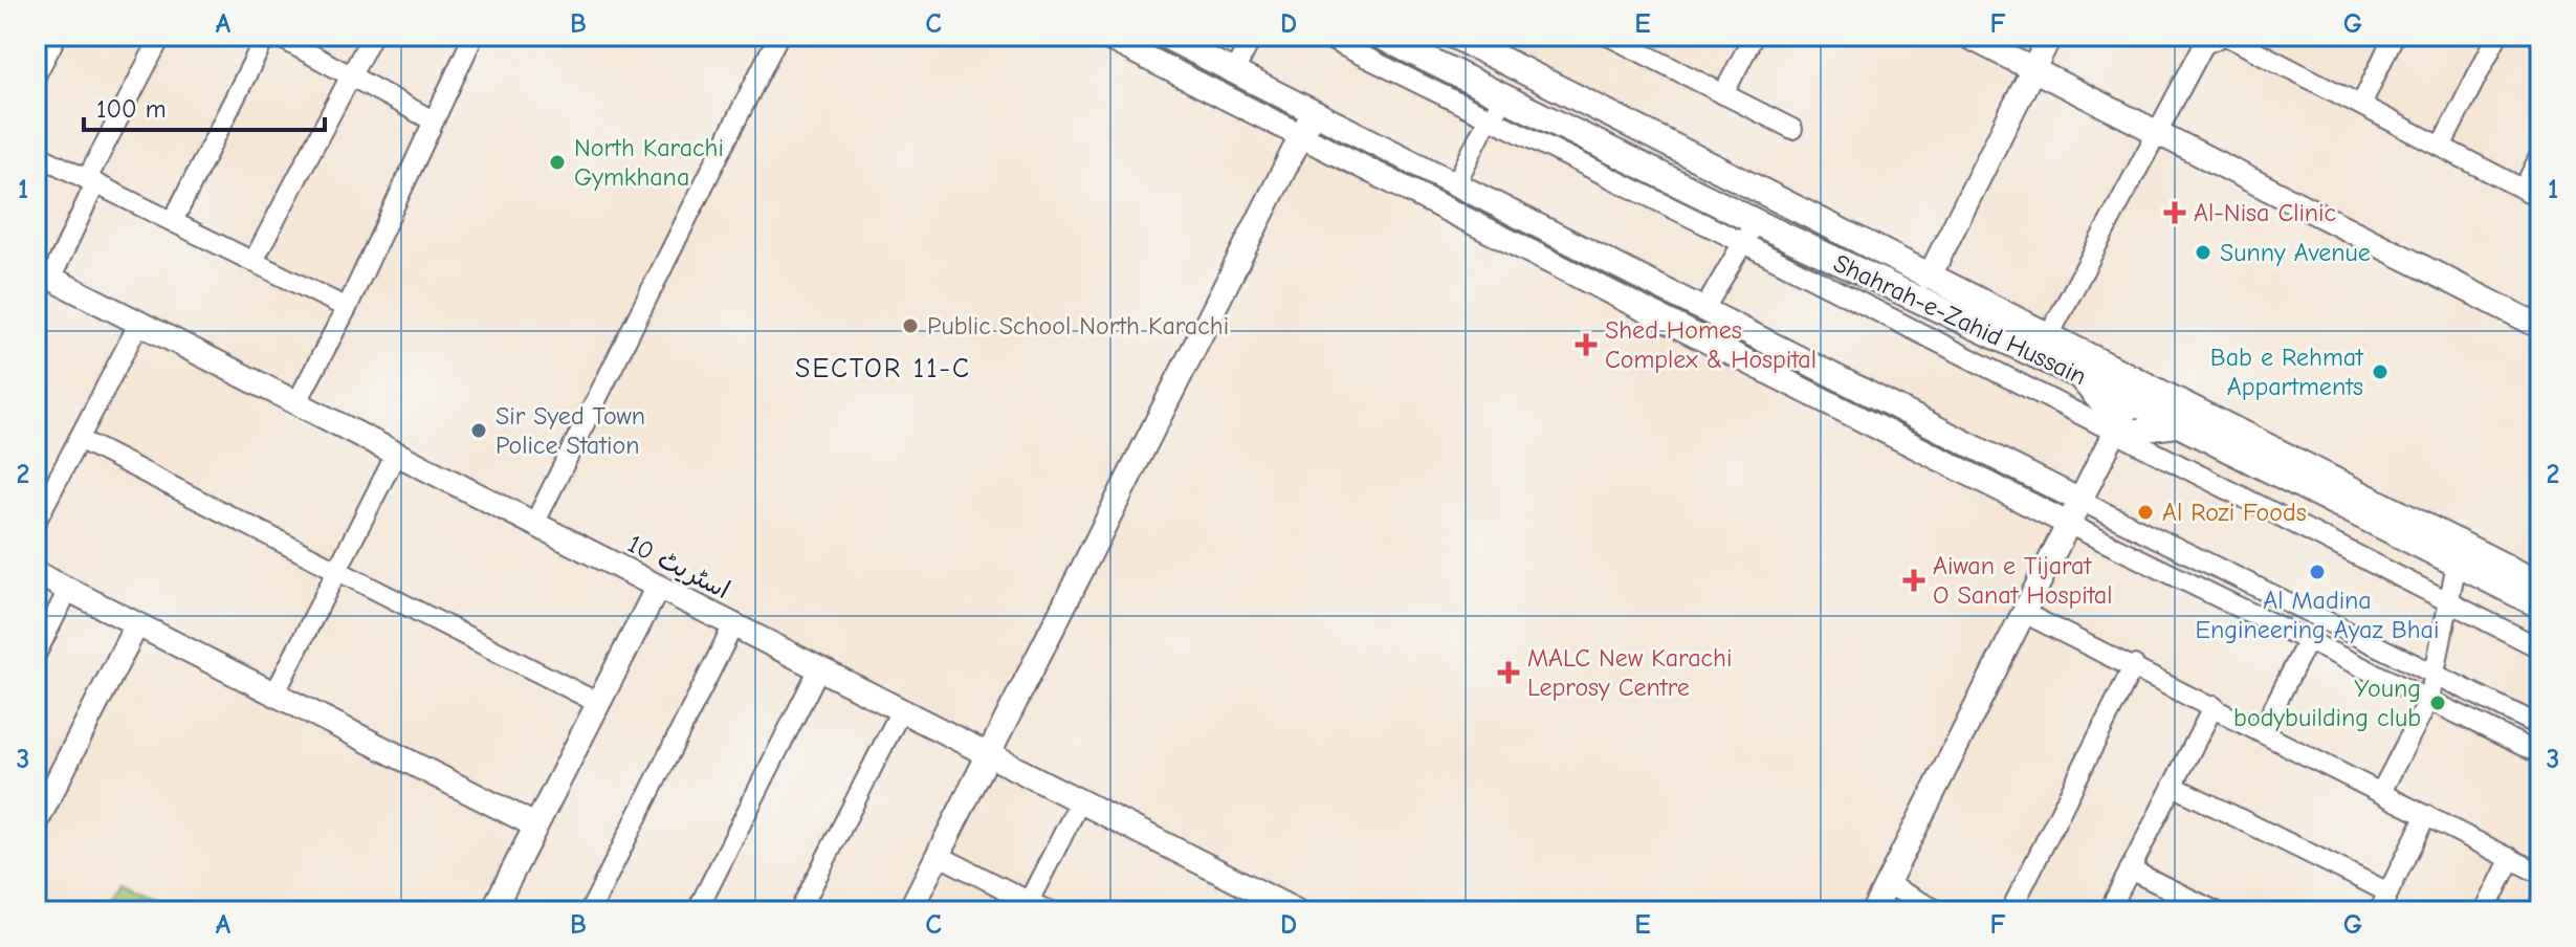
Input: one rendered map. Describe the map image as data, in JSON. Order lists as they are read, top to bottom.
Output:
{
  "streets": {
    "main road": ["Shahrah-e-Zahid Hussain"],
    "street": ["اسٹریٹ 10"]
  },
  "districts": ["SECTOR 11-C"],
  "places": {
    "other": [
      "North Karachi Gymkhana",
      "Sunny Avenue",
      "Public School North Karachi",
      "Bab e Rehmat Appartments",
      "Sir Syed Town Police Station",
      "Al Rozi Foods",
      "Al Madina Engineering Ayaz Bhai",
      "Young bodybuilding club"
    ],
    "health": [
      "Al-Nisa Clinic",
      "Shed Homes Complex & Hospital",
      "Aiwan e Tijarat O Sanat Hospital",
      "MALC New Karachi Leprosy Centre"
    ]
  },
  "scale_bar": "100 m",
  "grid": {
    "columns": [
      "A",
      "B",
      "C",
      "D",
      "E",
      "F",
      "G"
    ],
    "rows": ["1", "2", "3"]
  }
}
